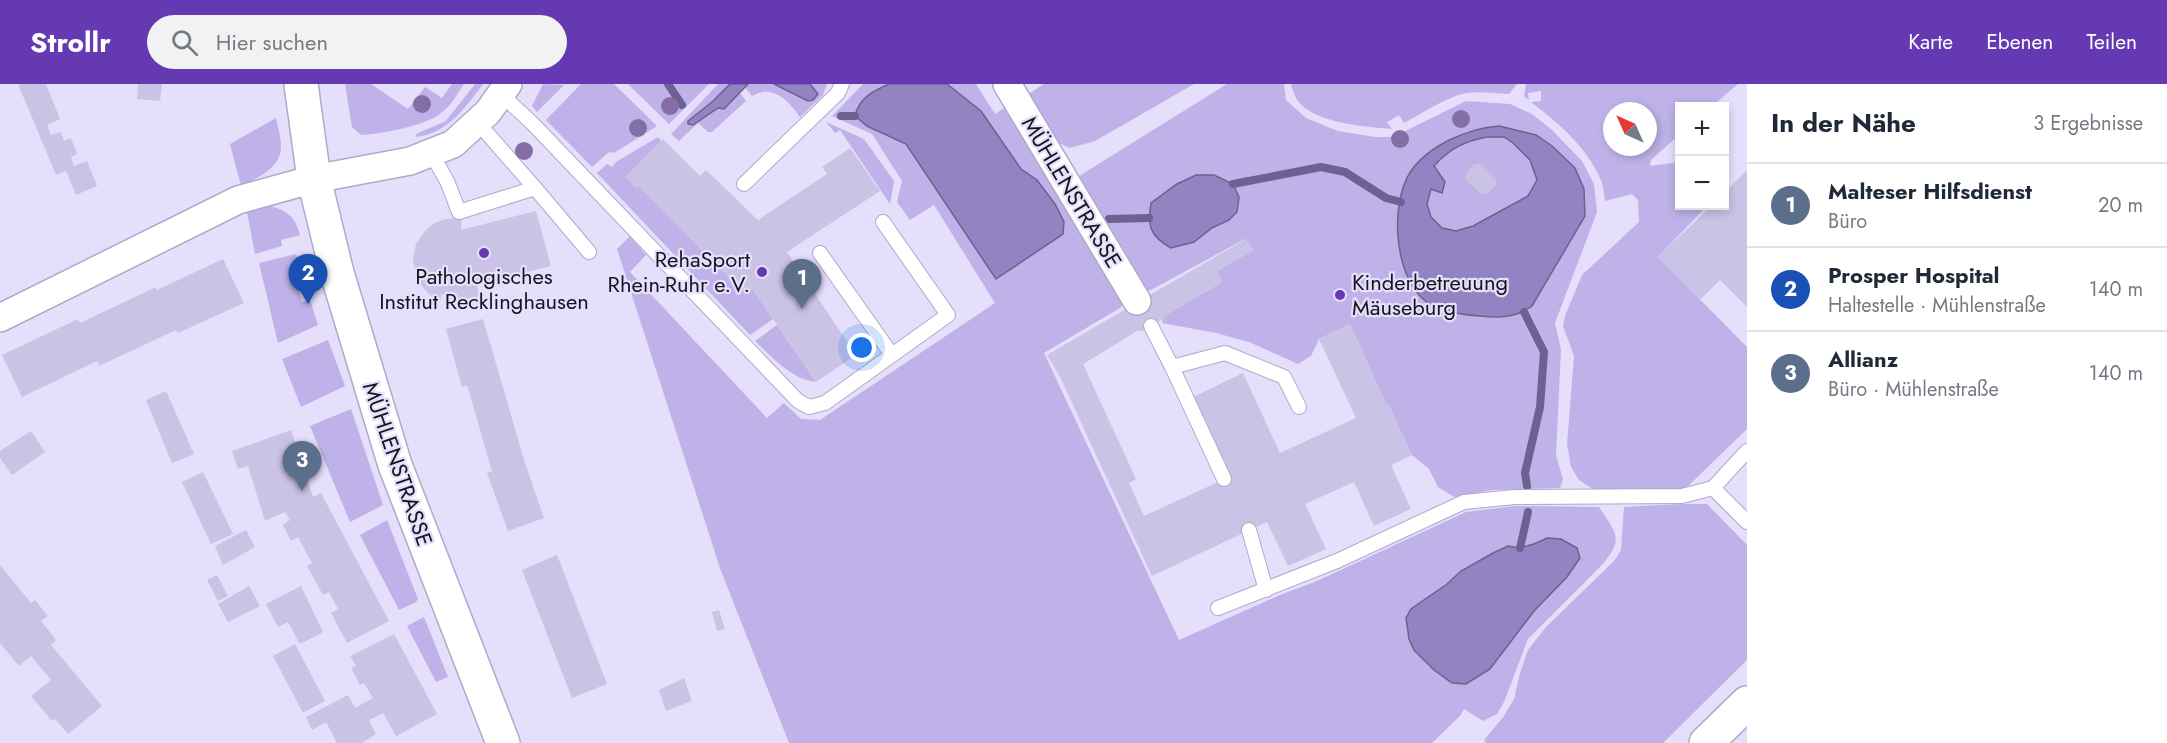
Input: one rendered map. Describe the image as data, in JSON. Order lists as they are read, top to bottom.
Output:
{
  "streets": {
    "main road": ["MÜHLENSTRASSE"]
  },
  "places": ["Pathologisches Institut Recklinghausen", "RehaSport Rhein-Ruhr e.V.", "Kinderbetreuung Mäuseburg"],
  "north": "top left",
  "page": {
    "header": "Strollr",
    "search": "Hier suchen",
    "nav": ["Karte", "Ebenen", "Teilen"],
    "heading": ["In der Nähe", "3 Ergebnisse"],
    "map_buttons": ["+", "−"],
    "list": [
      {
        "mark": "1",
        "name": "Malteser Hilfsdienst",
        "note": "Büro",
        "value": "20 m"
      },
      {
        "mark": "2",
        "name": "Prosper Hospital",
        "note": "Haltestelle · Mühlenstraße",
        "value": "140 m"
      },
      {
        "mark": "3",
        "name": "Allianz",
        "note": "Büro · Mühlenstraße",
        "value": "140 m"
      }
    ],
    "pins": ["2", "1", "3"]
  }
}
